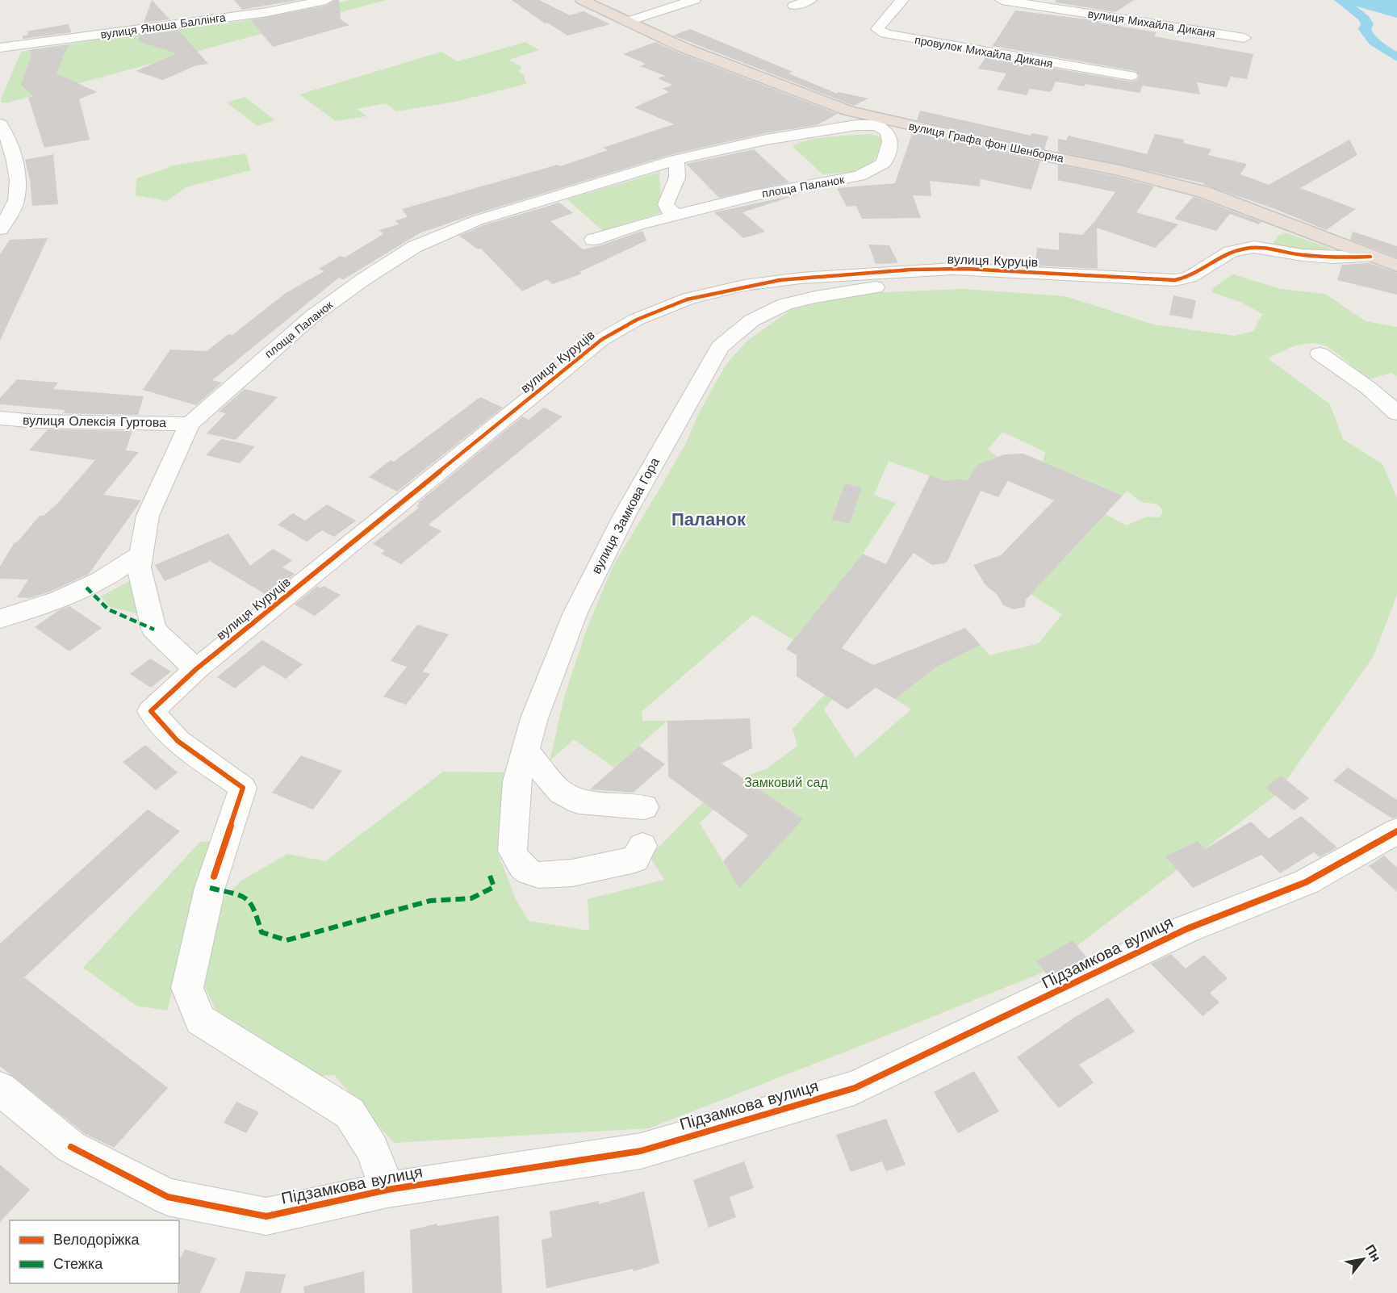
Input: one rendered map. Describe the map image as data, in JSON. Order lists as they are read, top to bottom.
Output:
{
  "streets": {
    "highway": ["вулиця Графа фон Шенборна"],
    "street": [
      "вулиця Михайла Диканя",
      "вулиця Яноша Баллінга",
      "провулок Михайла Диканя",
      "площа Паланок",
      "вулиця Куруців",
      "вулиця Олексія Гуртова",
      "вулиця Замкова Гора",
      "Підзамкова вулиця"
    ]
  },
  "crossings": [
    ["вулиця Графа фон Шенборна", "площа Паланок"],
    ["вулиця Графа фон Шенборна", "вулиця Куруців"],
    ["площа Паланок", "вулиця Куруців"],
    ["площа Паланок", "вулиця Олексія Гуртова"],
    ["вулиця Куруців", "вулиця Замкова Гора"],
    ["вулиця Куруців", "Підзамкова вулиця"]
  ],
  "districts": ["Паланок"],
  "parks": ["Замковий сад"],
  "legend": ["Велодоріжка", "Стежка"],
  "north": "top right"
}
